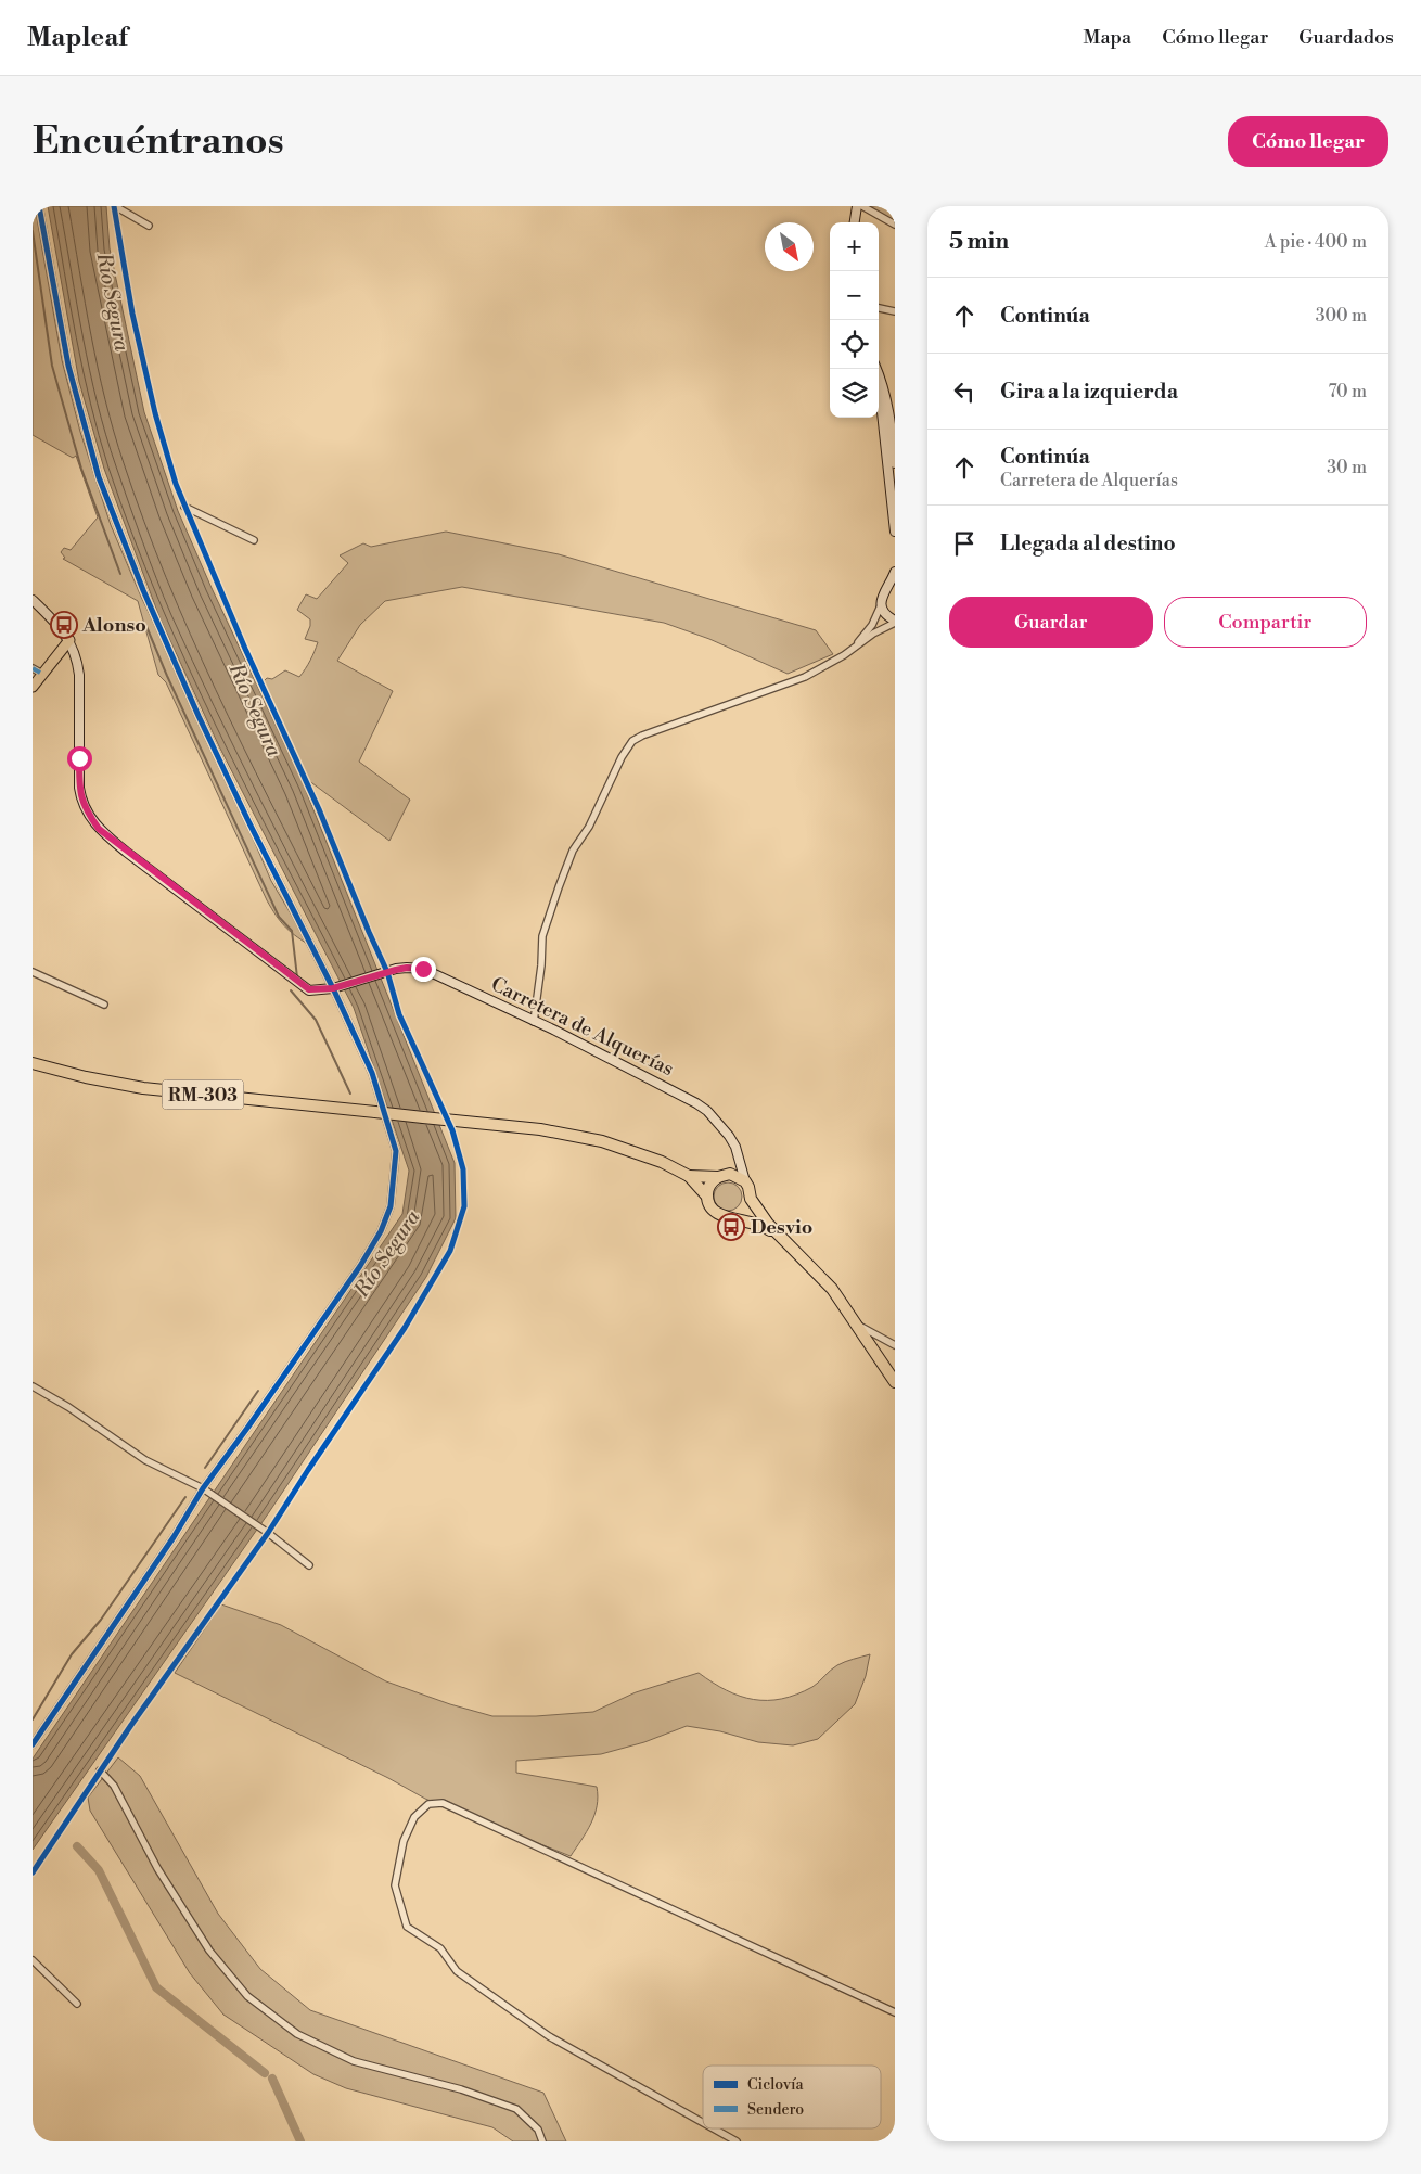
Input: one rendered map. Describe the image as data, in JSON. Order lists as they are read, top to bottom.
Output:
{
  "streets": {
    "highway": ["RM-303"],
    "street": ["Carretera de Alquerías"]
  },
  "crossings": [
    ["Carretera de Alquerías", "RM-303"]
  ],
  "water": ["Río Segura"],
  "places": {
    "bus stop": ["Alonso", "Desvio"]
  },
  "legend": ["Ciclovía", "Sendero"],
  "north": "bottom right",
  "page": {
    "header": "Mapleaf",
    "nav": ["Mapa", "Cómo llegar", "Guardados"],
    "buttons": [
      "Cómo llegar",
      ["Guardar", "Compartir"]
    ],
    "title": "Encuéntranos",
    "heading": ["5 min", "A pie · 400 m"],
    "map_buttons": ["+", "−"],
    "list": [
      ["Continúa", "300 m"],
      ["Gira a la izquierda", "70 m"],
      ["Continúa", "Carretera de Alquerías", "30 m"],
      "Llegada al destino"
    ]
  }
}
